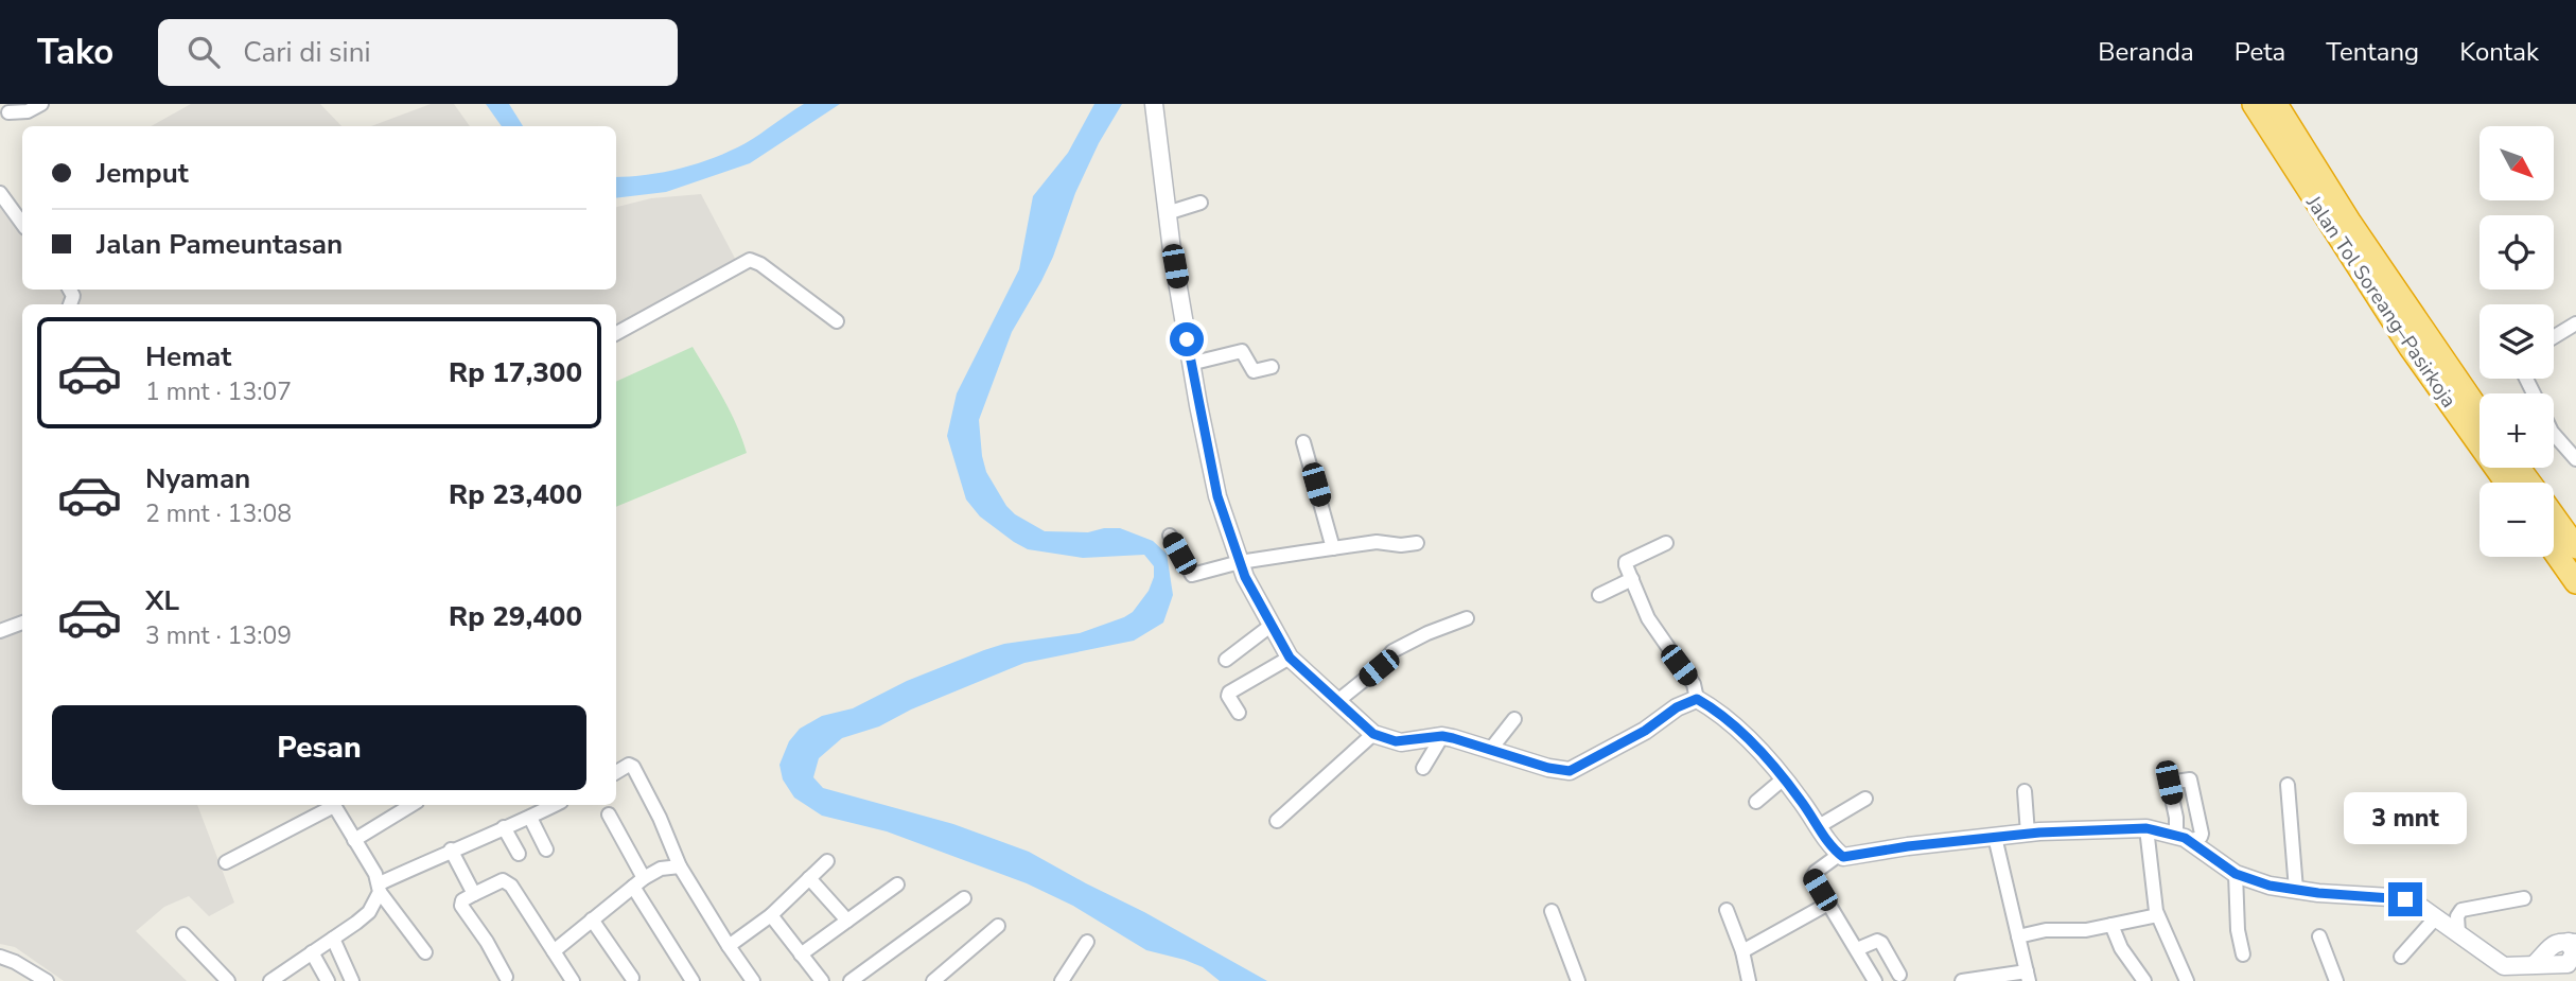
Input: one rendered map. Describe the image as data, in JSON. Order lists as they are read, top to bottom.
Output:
{
  "streets": {
    "highway": ["Jalan Tol Soreang–Pasirkoja"]
  },
  "north": "bottom right",
  "page": {
    "header": "Tako",
    "search": "Cari di sini",
    "nav": [
      "Beranda",
      "Peta",
      "Tentang",
      "Kontak"
    ],
    "map_buttons": ["+", "−"],
    "banner": ["Jemput", "Jalan Pameuntasan"],
    "list": [
      {
        "name": "Hemat",
        "note": "1 mnt · 13:07",
        "value": "Rp 17,300"
      },
      {
        "name": "Nyaman",
        "note": "2 mnt · 13:08",
        "value": "Rp 23,400"
      },
      {
        "name": "XL",
        "note": "3 mnt · 13:09",
        "value": "Rp 29,400"
      }
    ],
    "buttons": "Pesan",
    "bubble": "3 mnt"
  }
}
